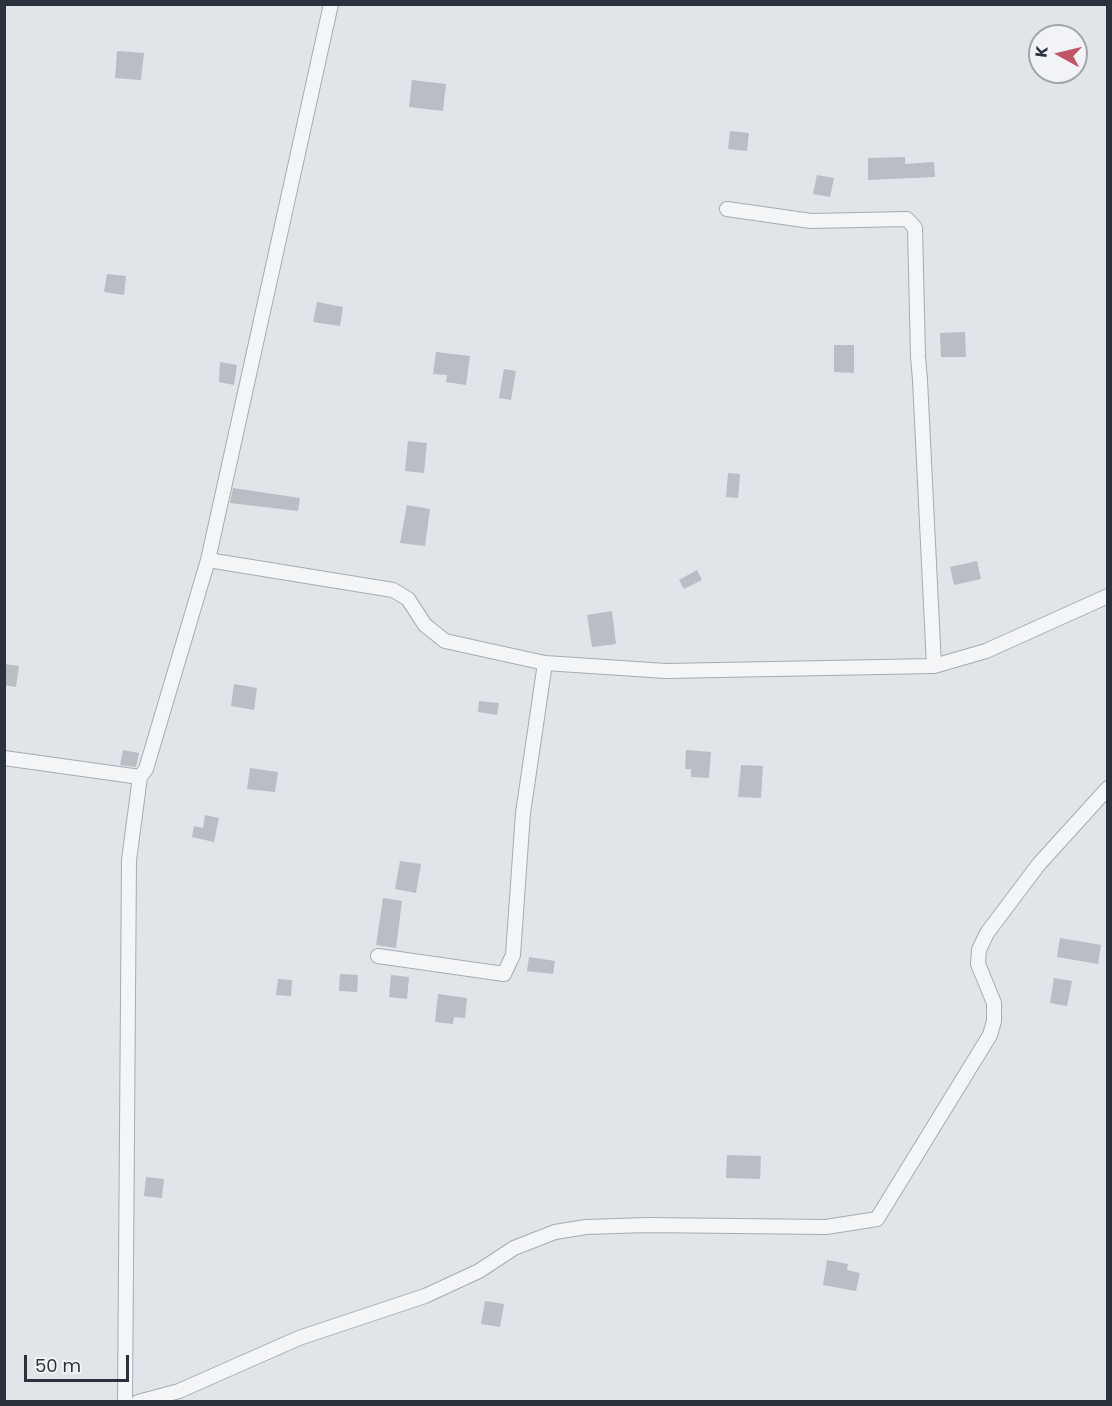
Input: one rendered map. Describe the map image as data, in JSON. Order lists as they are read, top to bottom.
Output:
{
  "scale_bar": "50 m",
  "north": "left"
}
